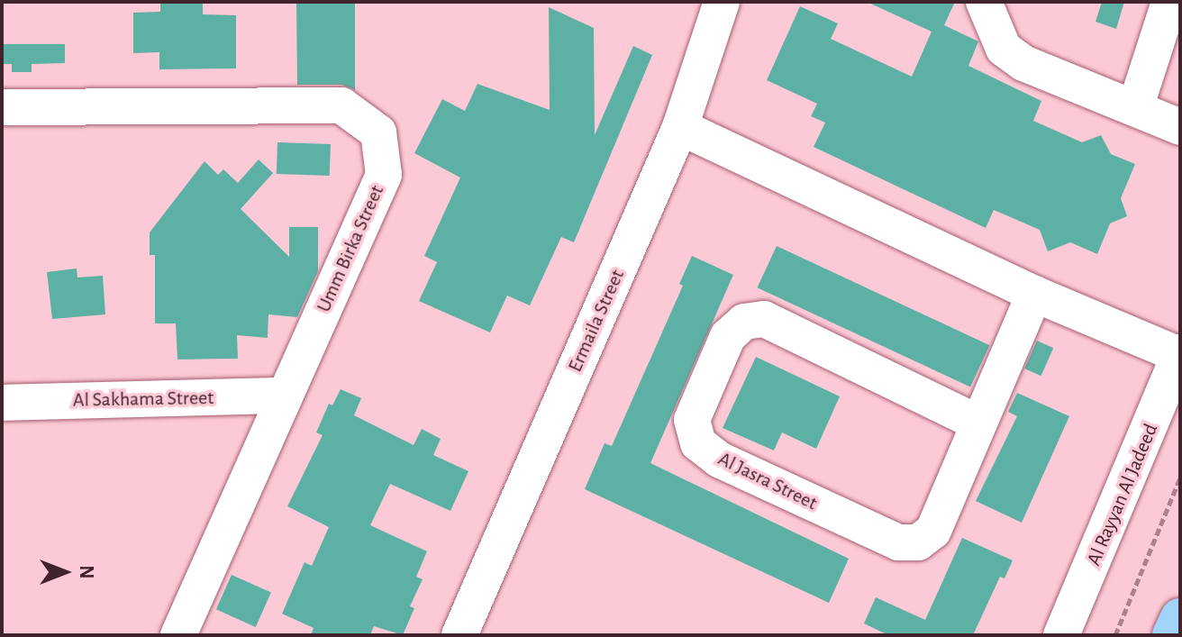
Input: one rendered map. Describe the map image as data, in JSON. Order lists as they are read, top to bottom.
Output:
{
  "streets": {
    "street": [
      "Umm Birka Street",
      "Ermaila Street",
      "Al Sakhama Street",
      "Al Jasra Street",
      "Al Rayyan Al Jadeed"
    ]
  },
  "crossings": [
    ["Umm Birka Street", "Al Sakhama Street"]
  ],
  "north": "right"
}
